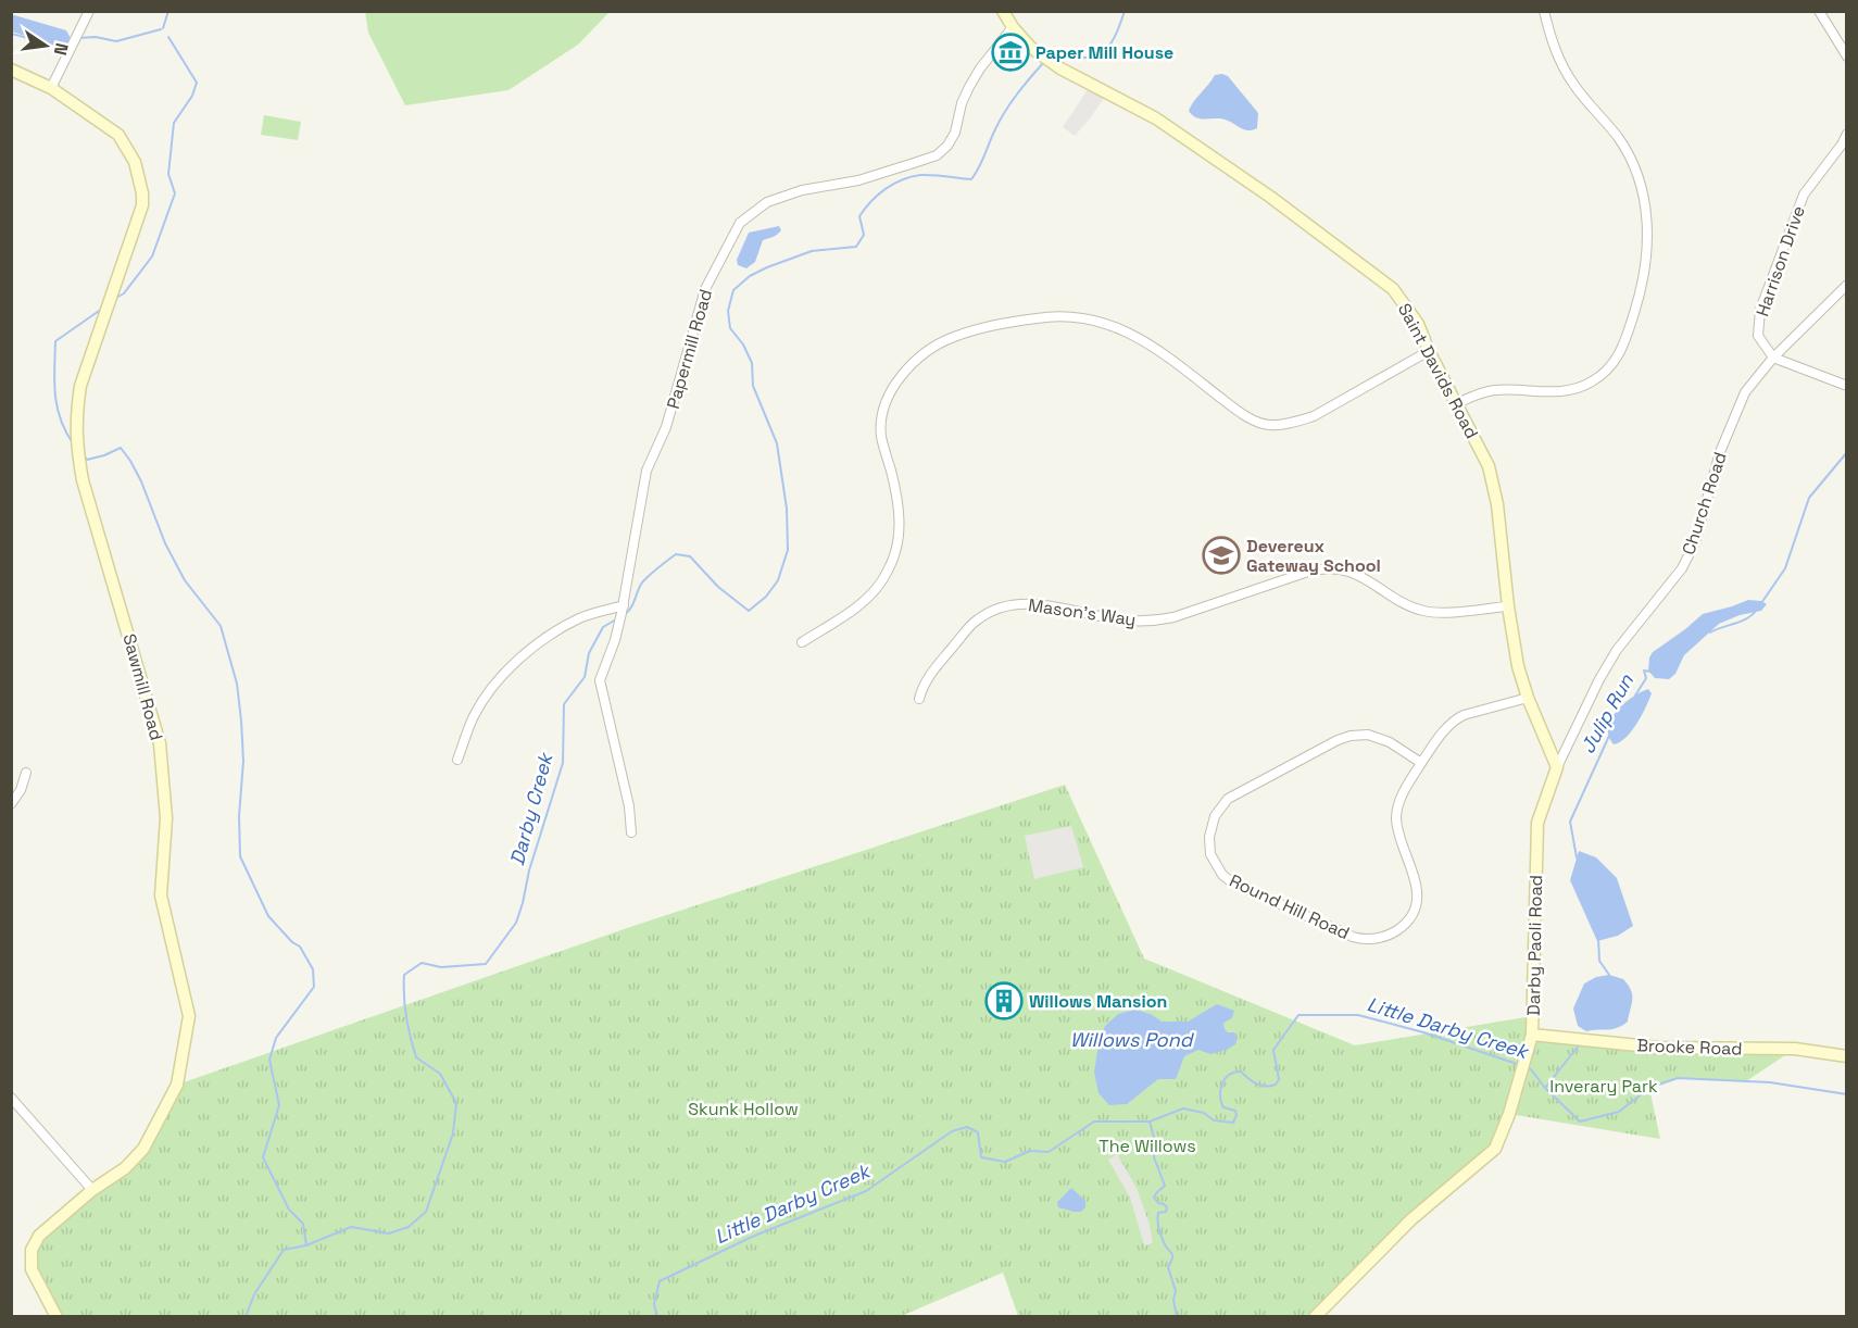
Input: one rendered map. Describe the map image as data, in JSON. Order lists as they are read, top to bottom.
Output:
{
  "streets": {
    "street": [
      "Harrison Drive",
      "Papermill Road",
      "Saint Davids Road",
      "Church Road",
      "Mason's Way",
      "Sawmill Road",
      "Round Hill Road",
      "Darby Paoli Road",
      "Brooke Road"
    ]
  },
  "crossings": [
    ["Harrison Drive", "Church Road"],
    ["Papermill Road", "Saint Davids Road"],
    ["Saint Davids Road", "Church Road"],
    ["Saint Davids Road", "Mason's Way"],
    ["Saint Davids Road", "Round Hill Road"],
    ["Saint Davids Road", "Darby Paoli Road"],
    ["Church Road", "Darby Paoli Road"],
    ["Darby Paoli Road", "Brooke Road"]
  ],
  "water": [
    "Julip Run",
    "Darby Creek",
    "Little Darby Creek",
    "Willows Pond"
  ],
  "parks": ["Inverary Park", "Skunk Hollow", "The Willows"],
  "places": {
    "museum": ["Paper Mill House"],
    "school or university": ["Devereux Gateway School"],
    "building": ["Willows Mansion"]
  },
  "north": "right"
}
